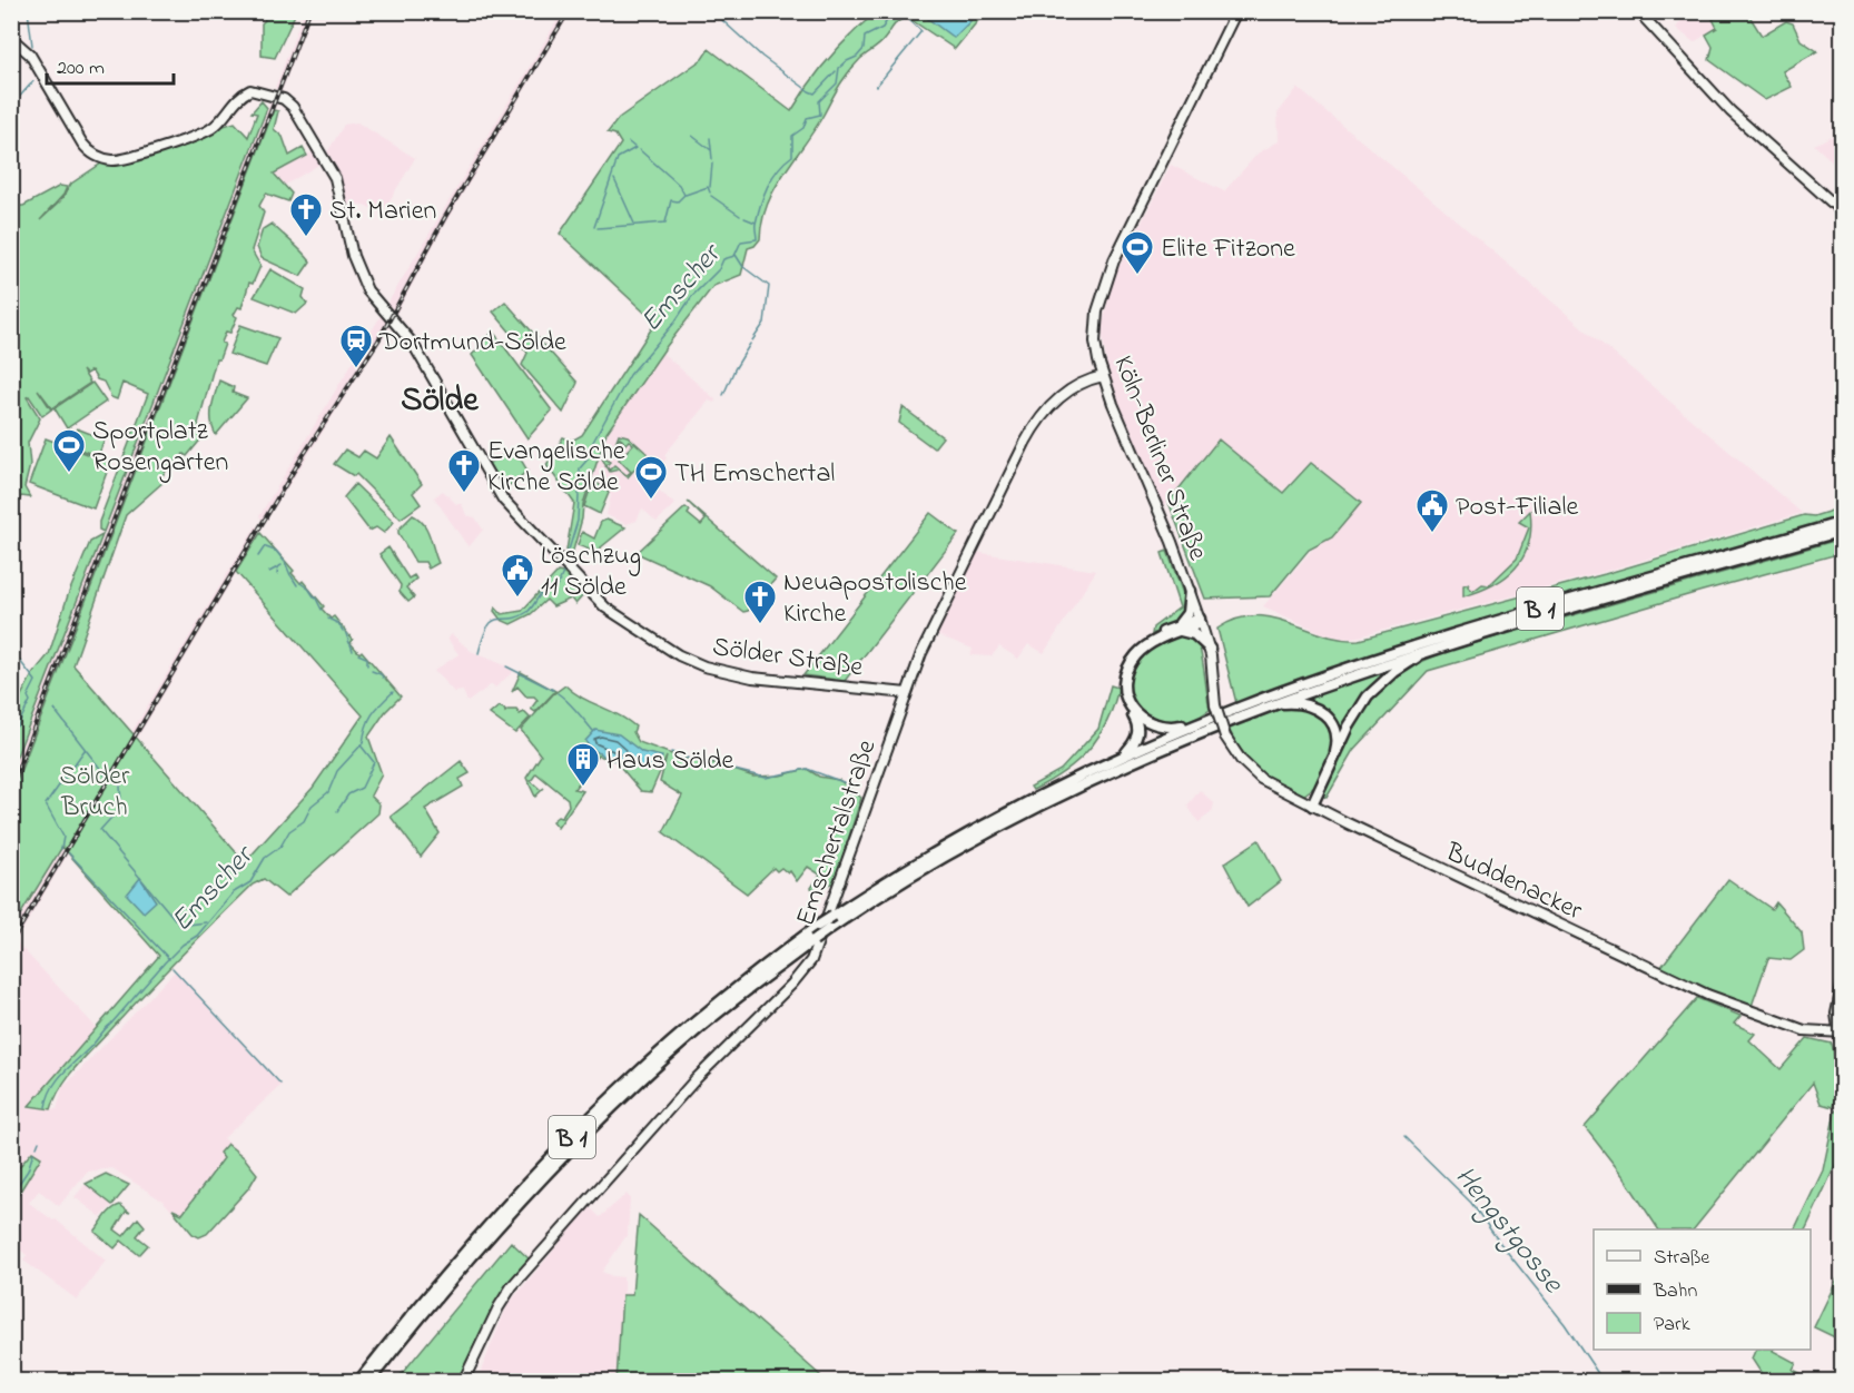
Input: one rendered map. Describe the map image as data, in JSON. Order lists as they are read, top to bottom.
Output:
{
  "streets": {
    "highway": ["B 1"],
    "main road": [
      "Köln-Berliner Straße",
      "Sölder Straße",
      "Emschertalstraße",
      "Buddenacker"
    ]
  },
  "crossings": [
    ["Köln-Berliner Straße", "Emschertalstraße"],
    ["Köln-Berliner Straße", "Buddenacker"],
    ["Sölder Straße", "Emschertalstraße"]
  ],
  "districts": ["Sölde"],
  "water": ["Emscher", "Hengstgosse"],
  "parks": ["Sölder Bruch"],
  "places": {
    "church": ["St. Marien", "Evangelische Kirche Sölde", "Neuapostolische Kirche"],
    "sports": ["Elite Fitzone", "Sportplatz Rosengarten", "TH Emschertal"],
    "station": ["Dortmund-Sölde"],
    "public building": ["Post-Filiale", "Löschzug 11 Sölde"],
    "building": ["Haus Sölde"]
  },
  "legend": ["Straße", "Bahn", "Park"],
  "scale_bar": "200 m"
}
